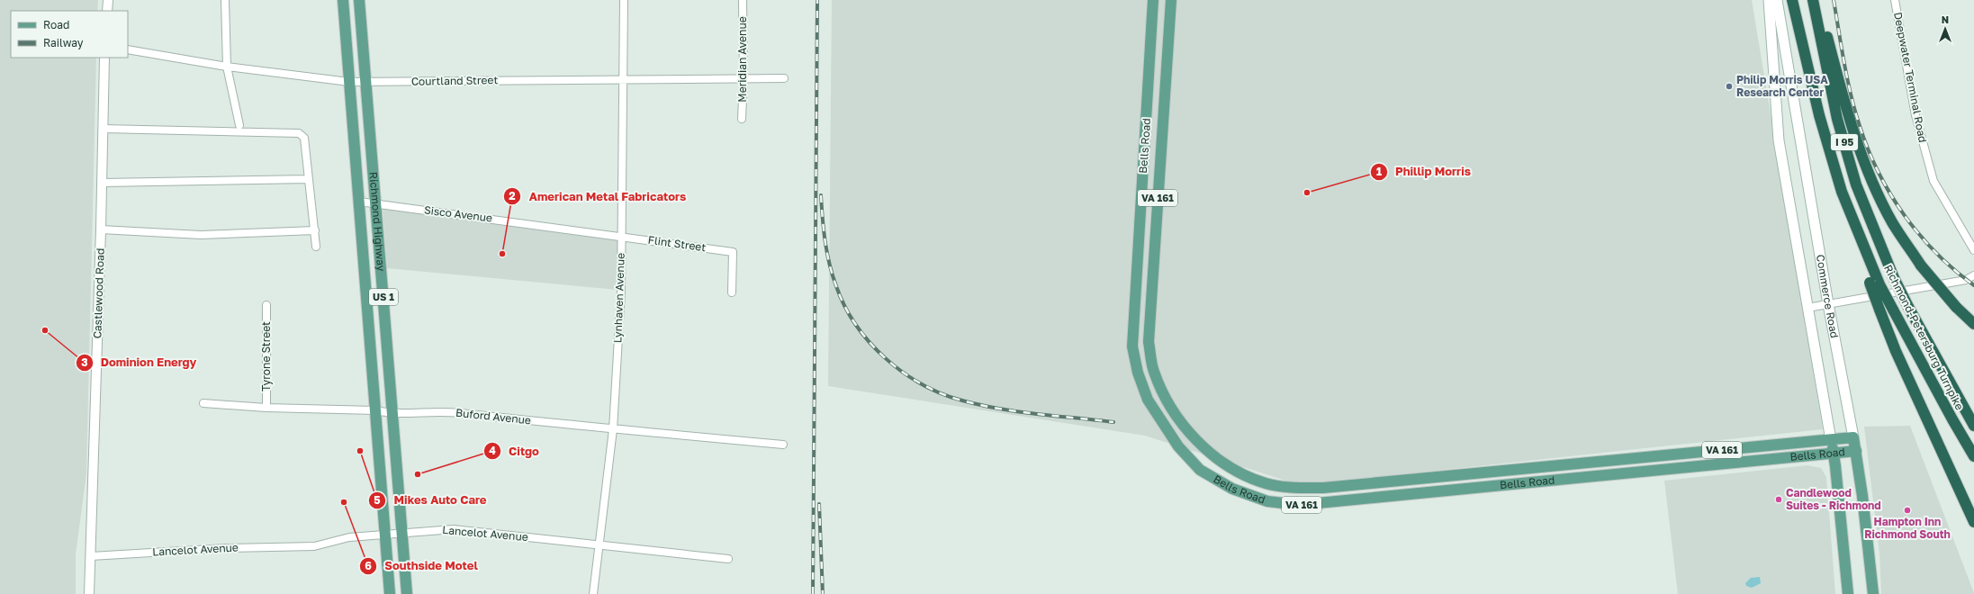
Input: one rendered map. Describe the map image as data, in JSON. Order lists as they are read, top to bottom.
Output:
{
  "streets": {
    "highway": ["I 95", "Richmond-Petersburg Turnpike"],
    "main road": [
      "Bells Road",
      "VA 161",
      "Richmond Highway",
      "US 1",
      "Commerce Road"
    ],
    "street": [
      "Meridian Avenue",
      "Deepwater Terminal Road",
      "Courtland Street",
      "Sisco Avenue",
      "Flint Street",
      "Castlewood Road",
      "Lynhaven Avenue",
      "Tyrone Street",
      "Buford Avenue",
      "Lancelot Avenue"
    ]
  },
  "crossings": [
    ["Meridian Avenue", "Courtland Street"],
    ["Courtland Street", "Richmond Highway"],
    ["Courtland Street", "Lynhaven Avenue"],
    ["Bells Road", "Commerce Road"],
    ["Sisco Avenue", "Richmond Highway"],
    ["Sisco Avenue", "Flint Street"],
    ["Sisco Avenue", "Lynhaven Avenue"],
    ["Richmond Highway", "Buford Avenue"],
    ["Richmond Highway", "Lancelot Avenue"],
    ["Flint Street", "Lynhaven Avenue"],
    ["Castlewood Road", "Lancelot Avenue"],
    ["Lynhaven Avenue", "Buford Avenue"],
    ["Lynhaven Avenue", "Lancelot Avenue"],
    ["Tyrone Street", "Buford Avenue"]
  ],
  "places": [
    "Philip Morris USA Research Center",
    "Phillip Morris",
    "American Metal Fabricators",
    "Dominion Energy",
    "Mikes Auto Care",
    "Citgo",
    "Candlewood Suites - Richmond",
    "Southside Motel",
    "Hampton Inn Richmond South"
  ],
  "legend": ["Road", "Railway"],
  "north": "top"
}
